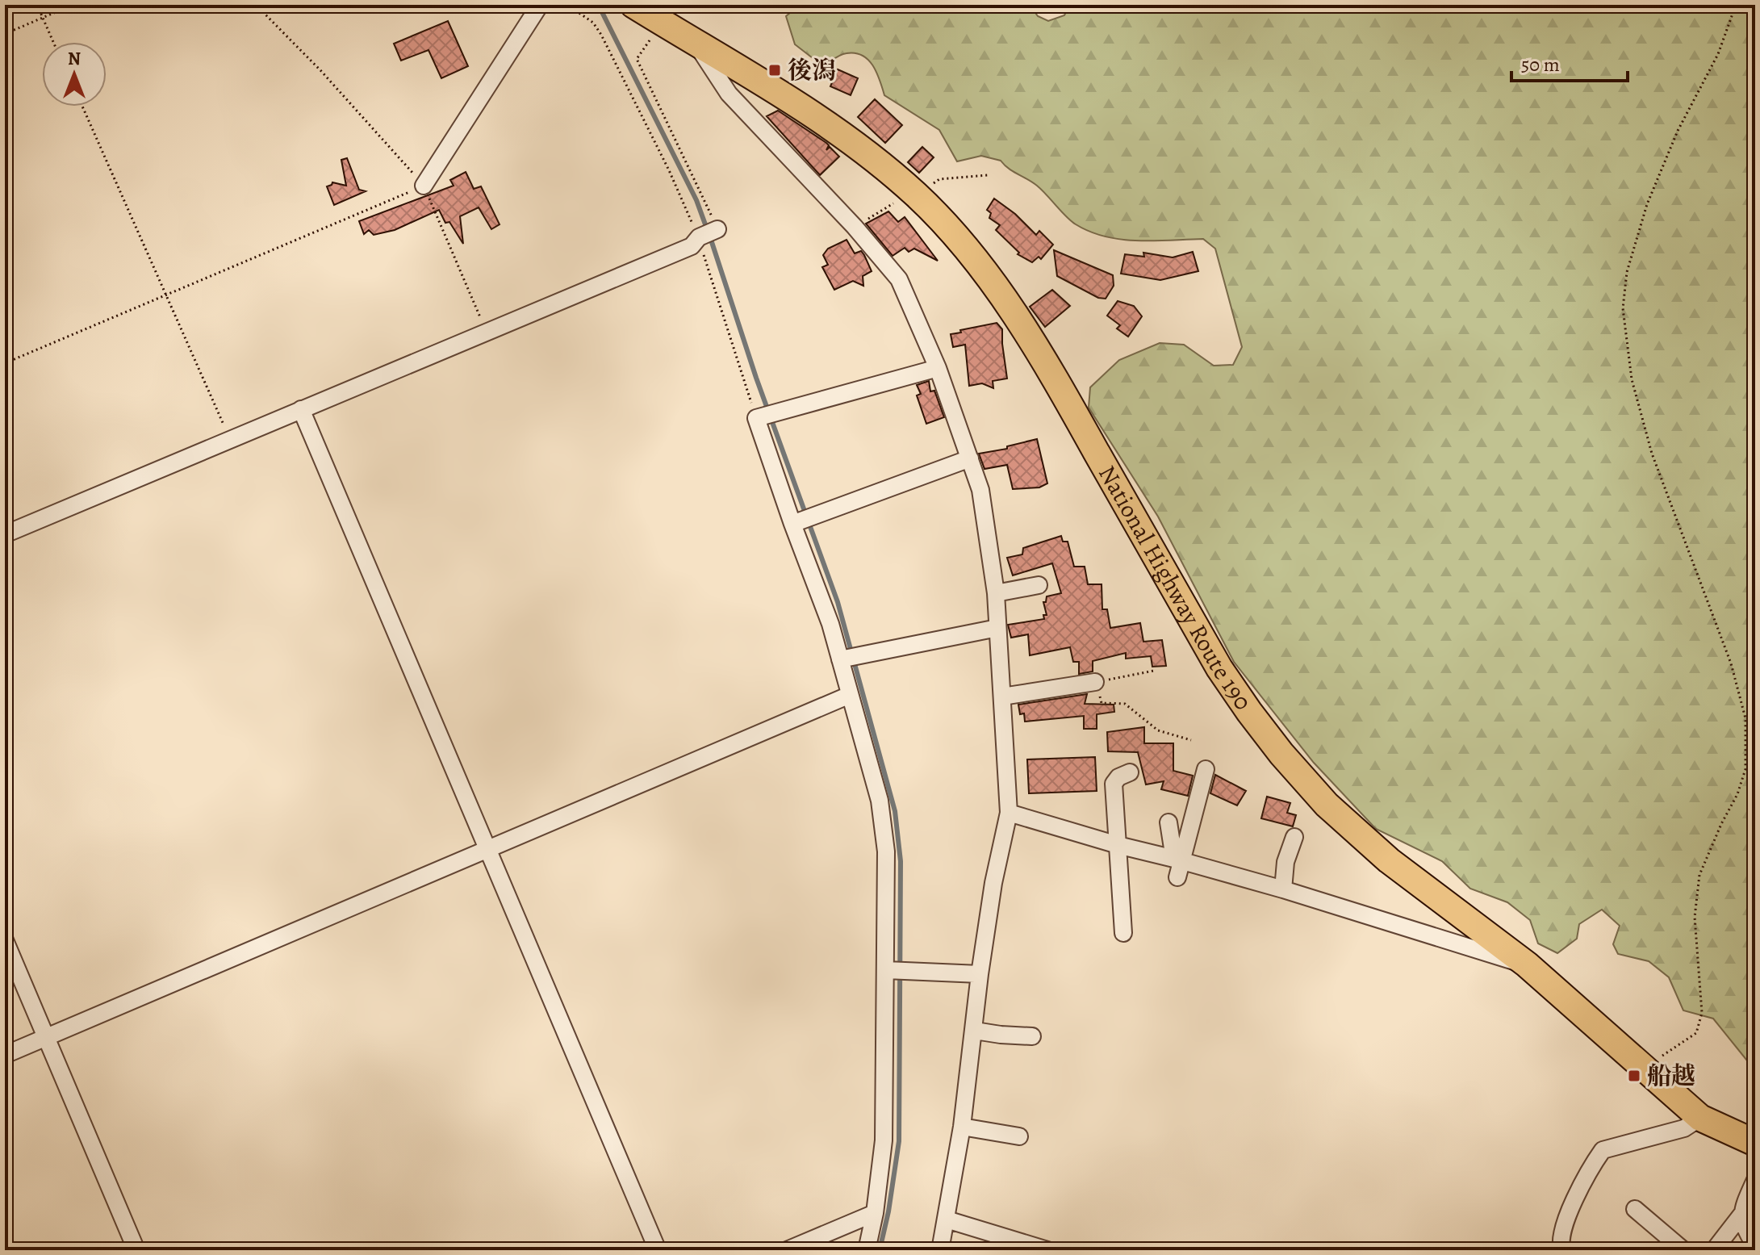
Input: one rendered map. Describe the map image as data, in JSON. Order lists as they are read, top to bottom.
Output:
{
  "streets": {
    "highway": ["National Highway Route 190"]
  },
  "places": {
    "transit": ["後潟", "船越"]
  },
  "scale_bar": "50 m",
  "north": "top"
}
